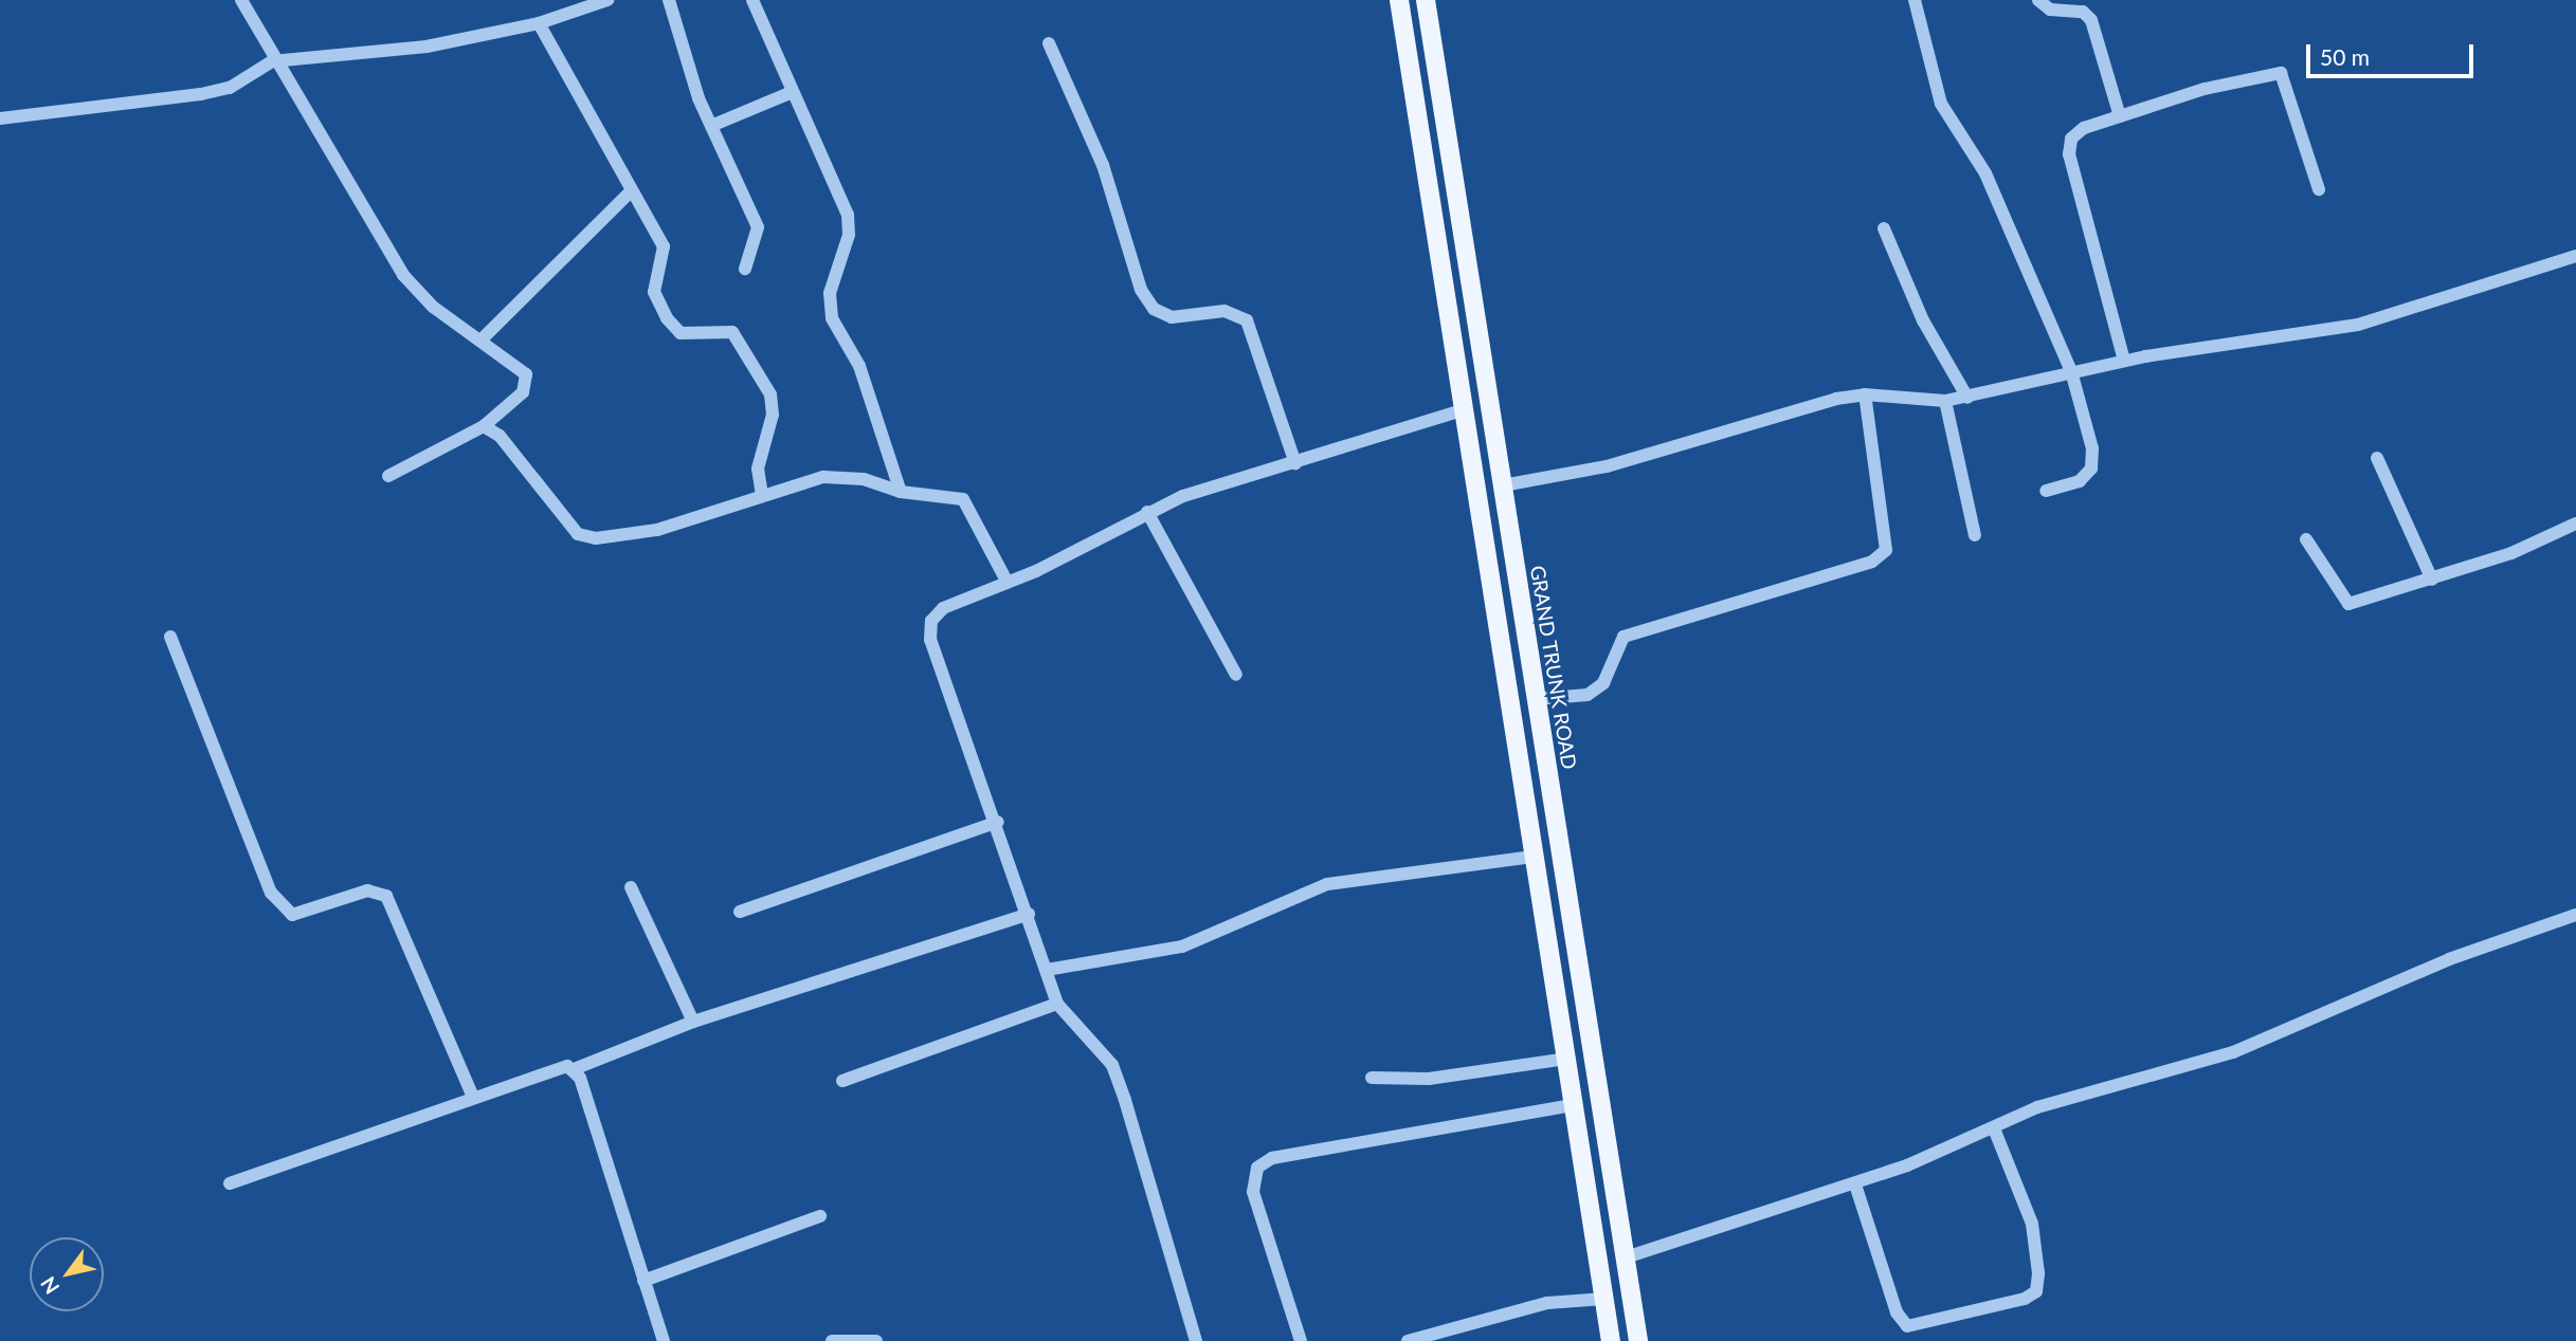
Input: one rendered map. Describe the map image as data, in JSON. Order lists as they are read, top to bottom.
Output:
{
  "streets": {
    "main road": ["GRAND TRUNK ROAD"]
  },
  "scale_bar": "50 m",
  "north": "bottom left"
}
